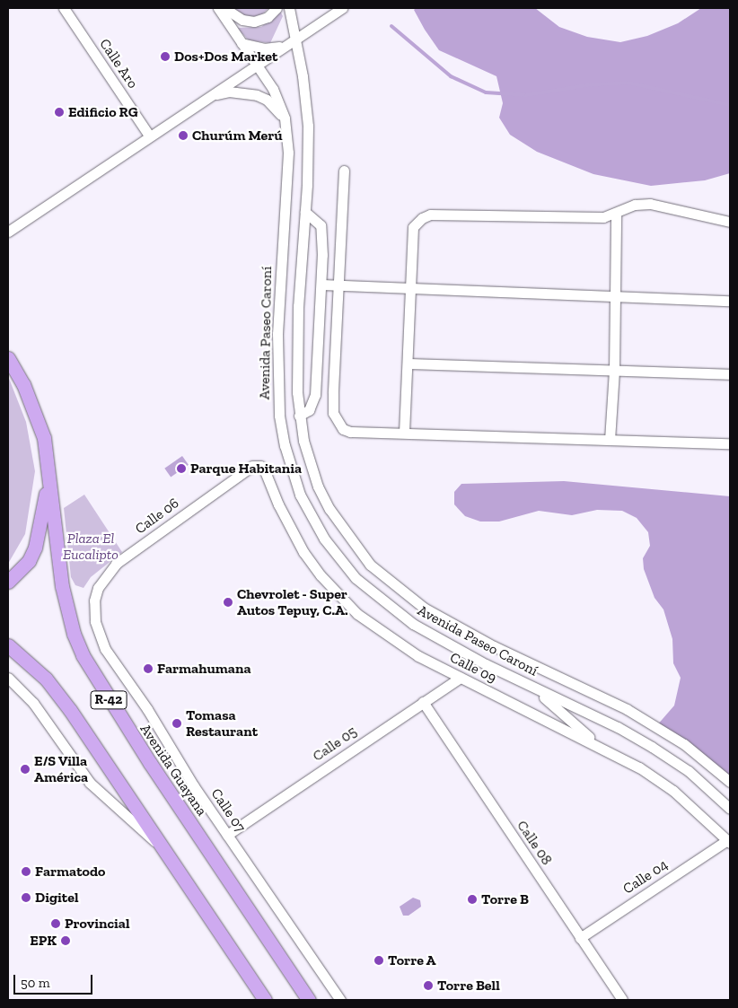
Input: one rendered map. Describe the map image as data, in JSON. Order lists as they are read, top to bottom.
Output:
{
  "streets": {
    "main road": ["R-42", "Avenida Guayana"],
    "street": [
      "Calle Aro",
      "Avenida Paseo Caroní",
      "Calle 06",
      "Calle 09",
      "Calle 05",
      "Calle 07",
      "Calle 08",
      "Calle 04"
    ]
  },
  "crossings": [
    ["Calle 06", "Calle 09"],
    ["Calle 06", "Calle 07"],
    ["Calle 09", "Calle 05"],
    ["Calle 09", "Calle 04"],
    ["Calle 05", "Calle 07"],
    ["Calle 05", "Calle 08"],
    ["Calle 08", "Calle 04"]
  ],
  "parks": ["Plaza El Eucalipto"],
  "places": [
    "Dos+Dos Market",
    "Edificio RG",
    "Churúm Merú",
    "Parque Habitania",
    "Chevrolet - Super Autos Tepuy, C.A.",
    "Farmahumana",
    "Tomasa Restaurant",
    "E/S Villa América",
    "Farmatodo",
    "Digitel",
    "Torre B",
    "Provincial",
    "EPK",
    "Torre A",
    "Torre Bell"
  ],
  "scale_bar": "50 m"
}
